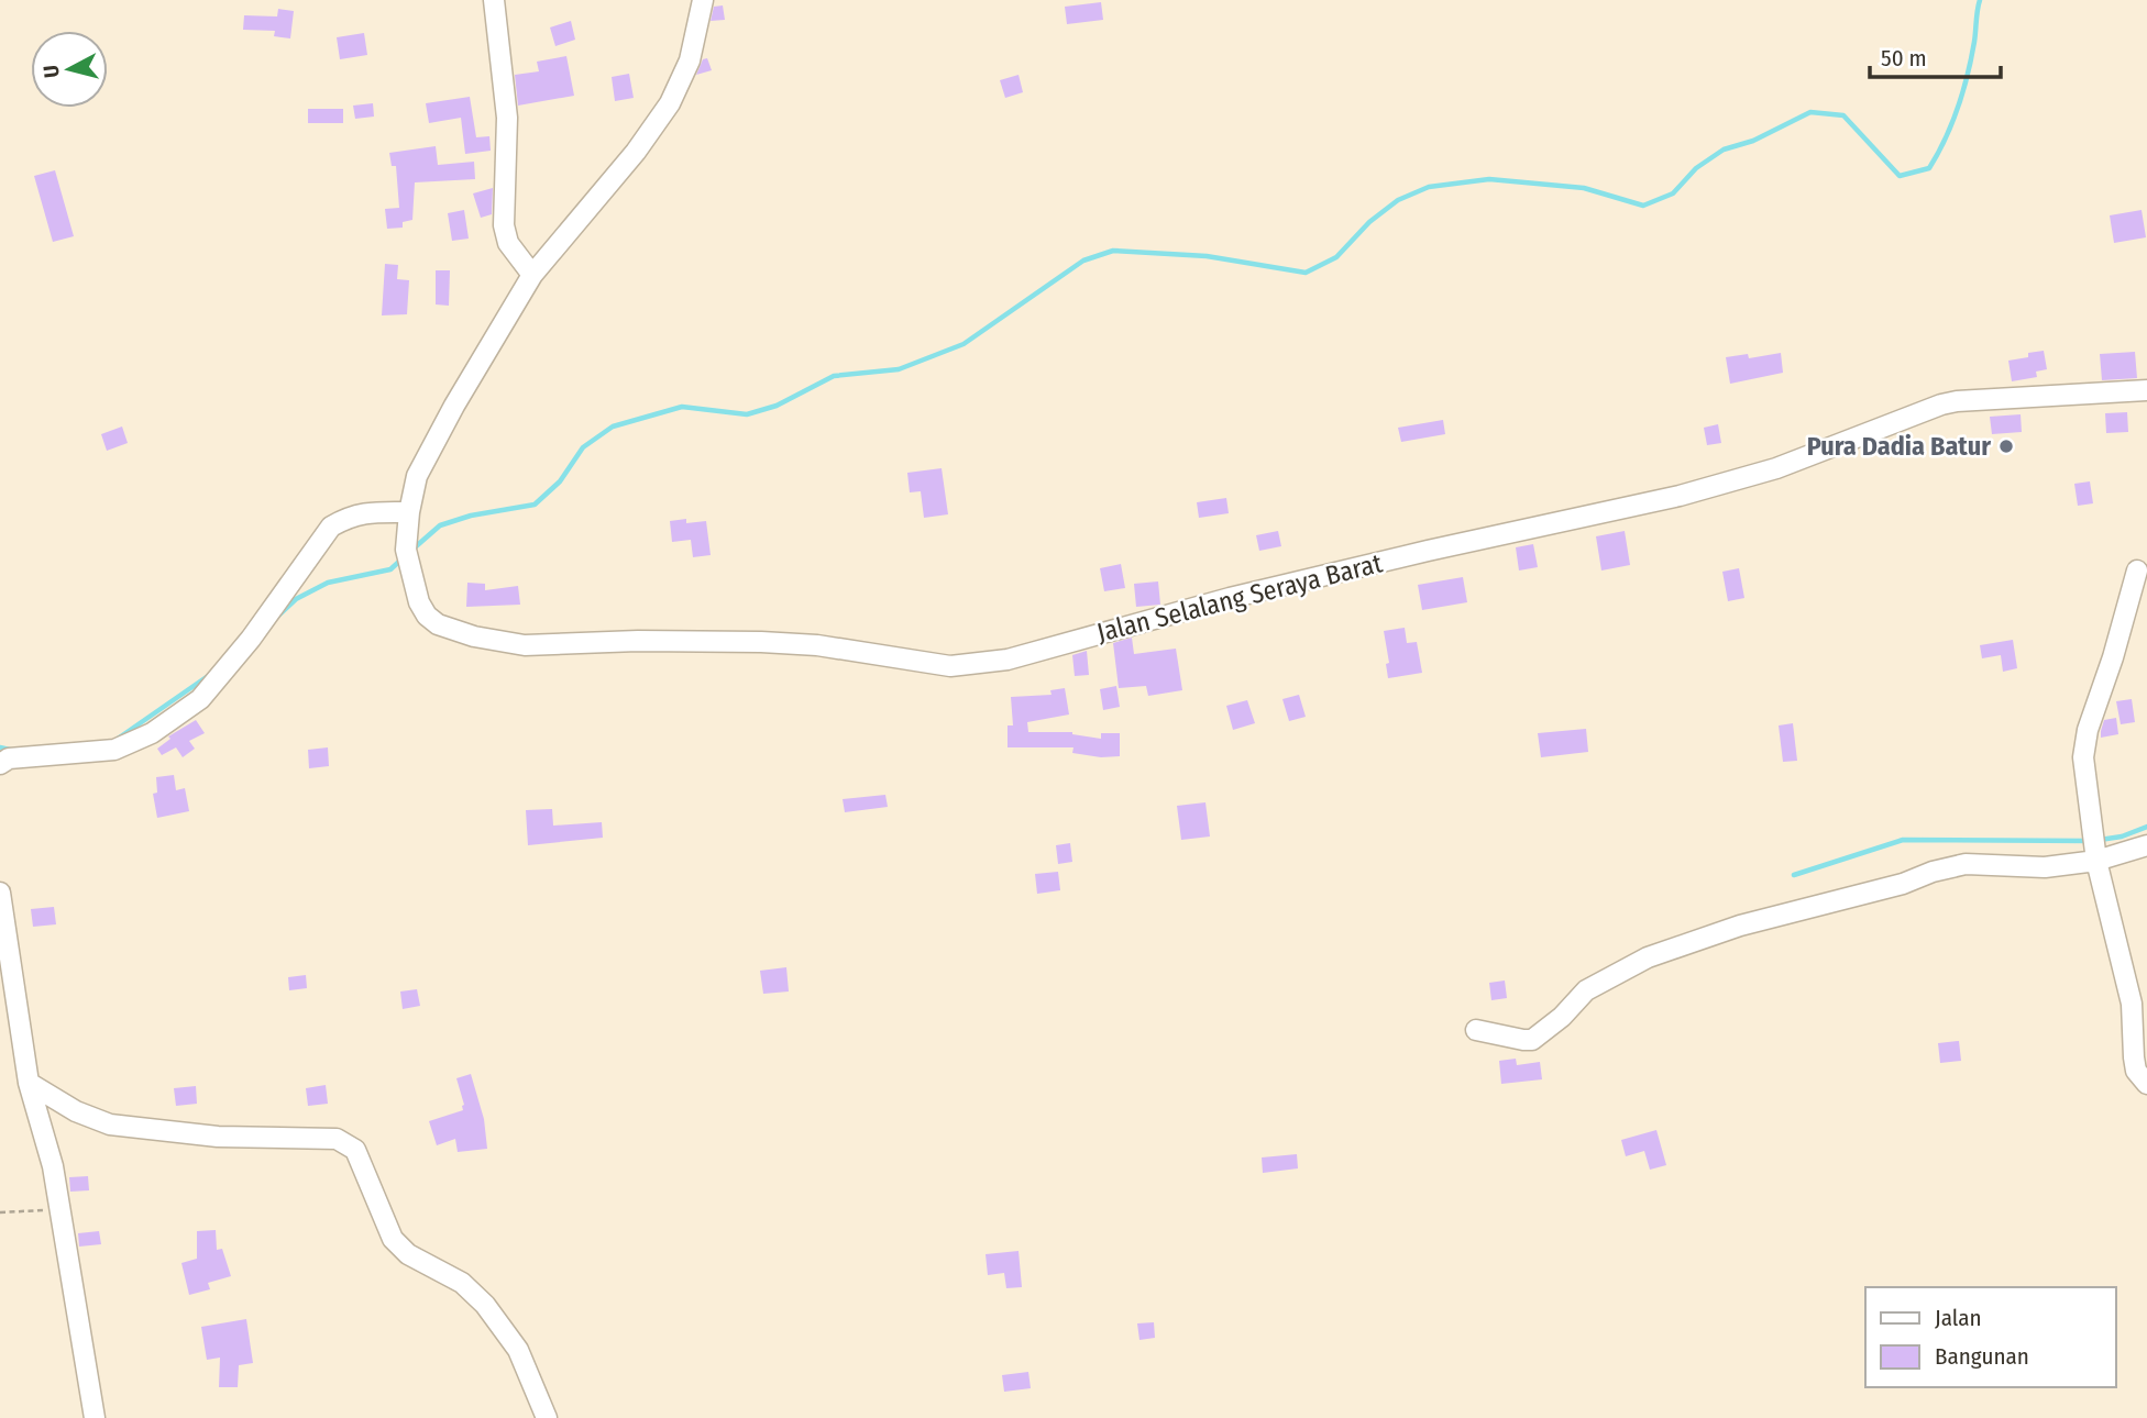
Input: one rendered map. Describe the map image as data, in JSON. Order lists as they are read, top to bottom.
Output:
{
  "streets": {
    "street": ["Jalan Selalang Seraya Barat"]
  },
  "places": ["Pura Dadia Batur"],
  "legend": ["Jalan", "Bangunan"],
  "scale_bar": "50 m",
  "north": "left"
}
